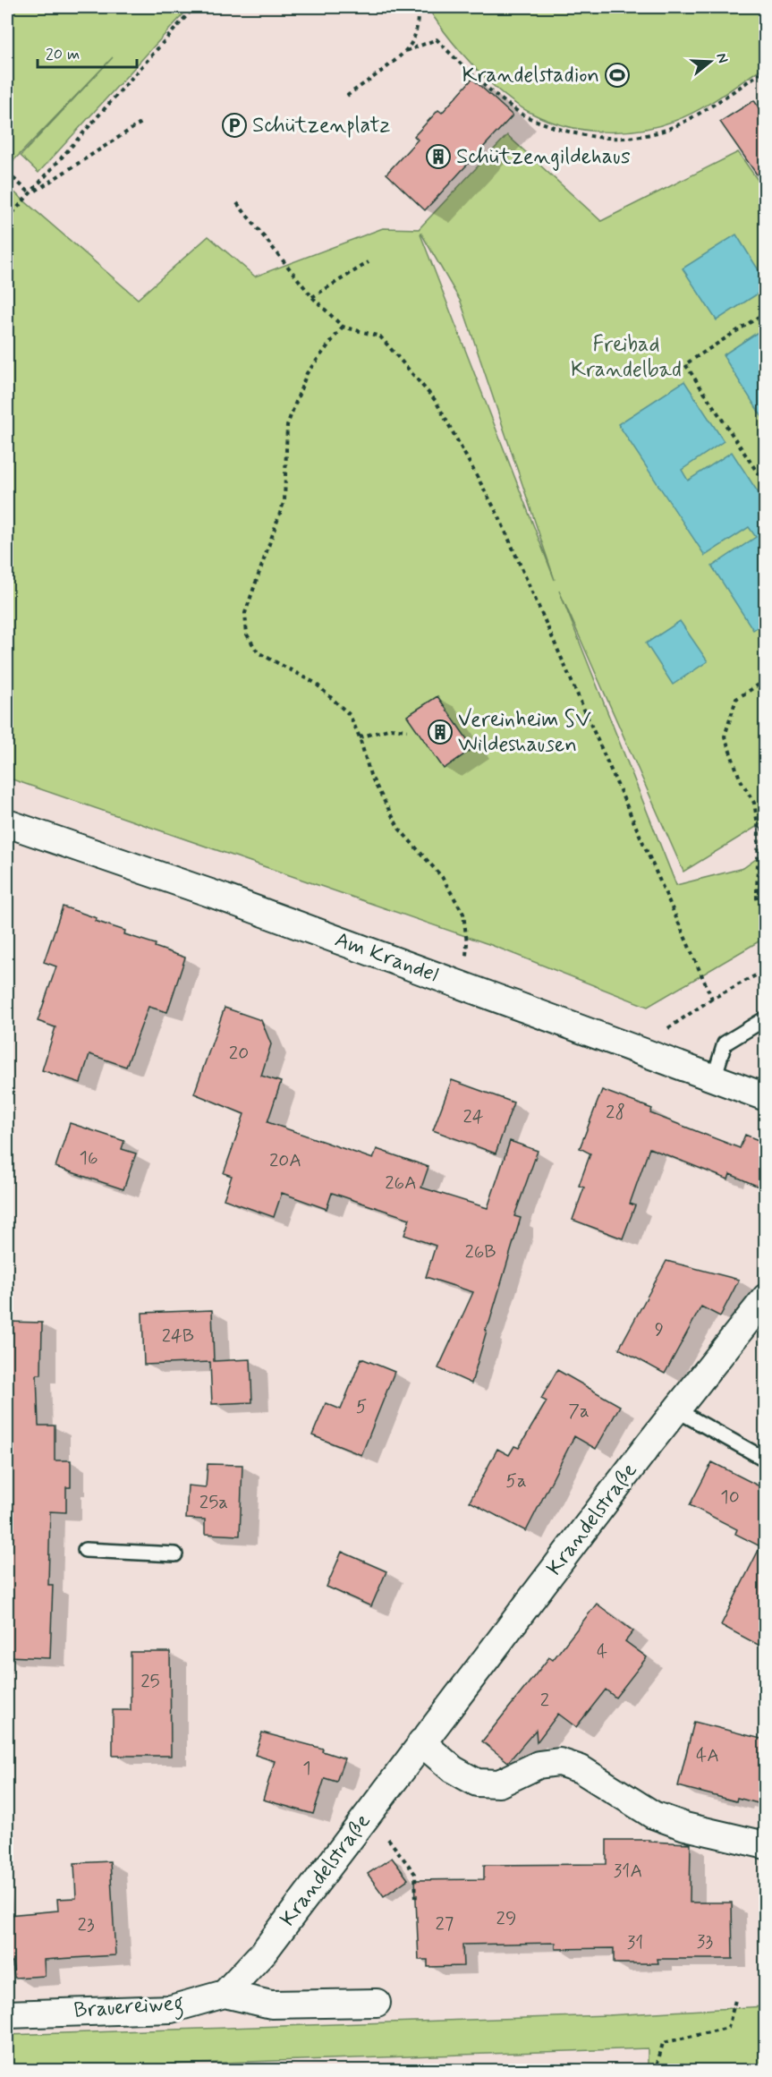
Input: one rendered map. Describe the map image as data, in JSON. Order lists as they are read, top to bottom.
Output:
{
  "streets": {
    "street": ["Am Krandel", "Krandelstraße", "Brauereiweg"]
  },
  "crossings": [
    ["Krandelstraße", "Brauereiweg"]
  ],
  "parks": ["Freibad Krandelbad"],
  "places": {
    "sports": ["Krandelstadion"],
    "parking": ["Schützenplatz"],
    "building": ["Schützengildehaus", "Vereinheim SV Wildeshausen"]
  },
  "house_numbers": [
    "20",
    "28",
    "24",
    "16",
    "20A",
    "26A",
    "26B",
    "9",
    "24B",
    "5",
    "7a",
    "5a",
    "10",
    "25a",
    "4",
    "25",
    "2",
    "4A",
    "1",
    "31A",
    "29",
    "27",
    "23",
    "33",
    "31"
  ],
  "scale_bar": "20 m",
  "north": "right"
}
